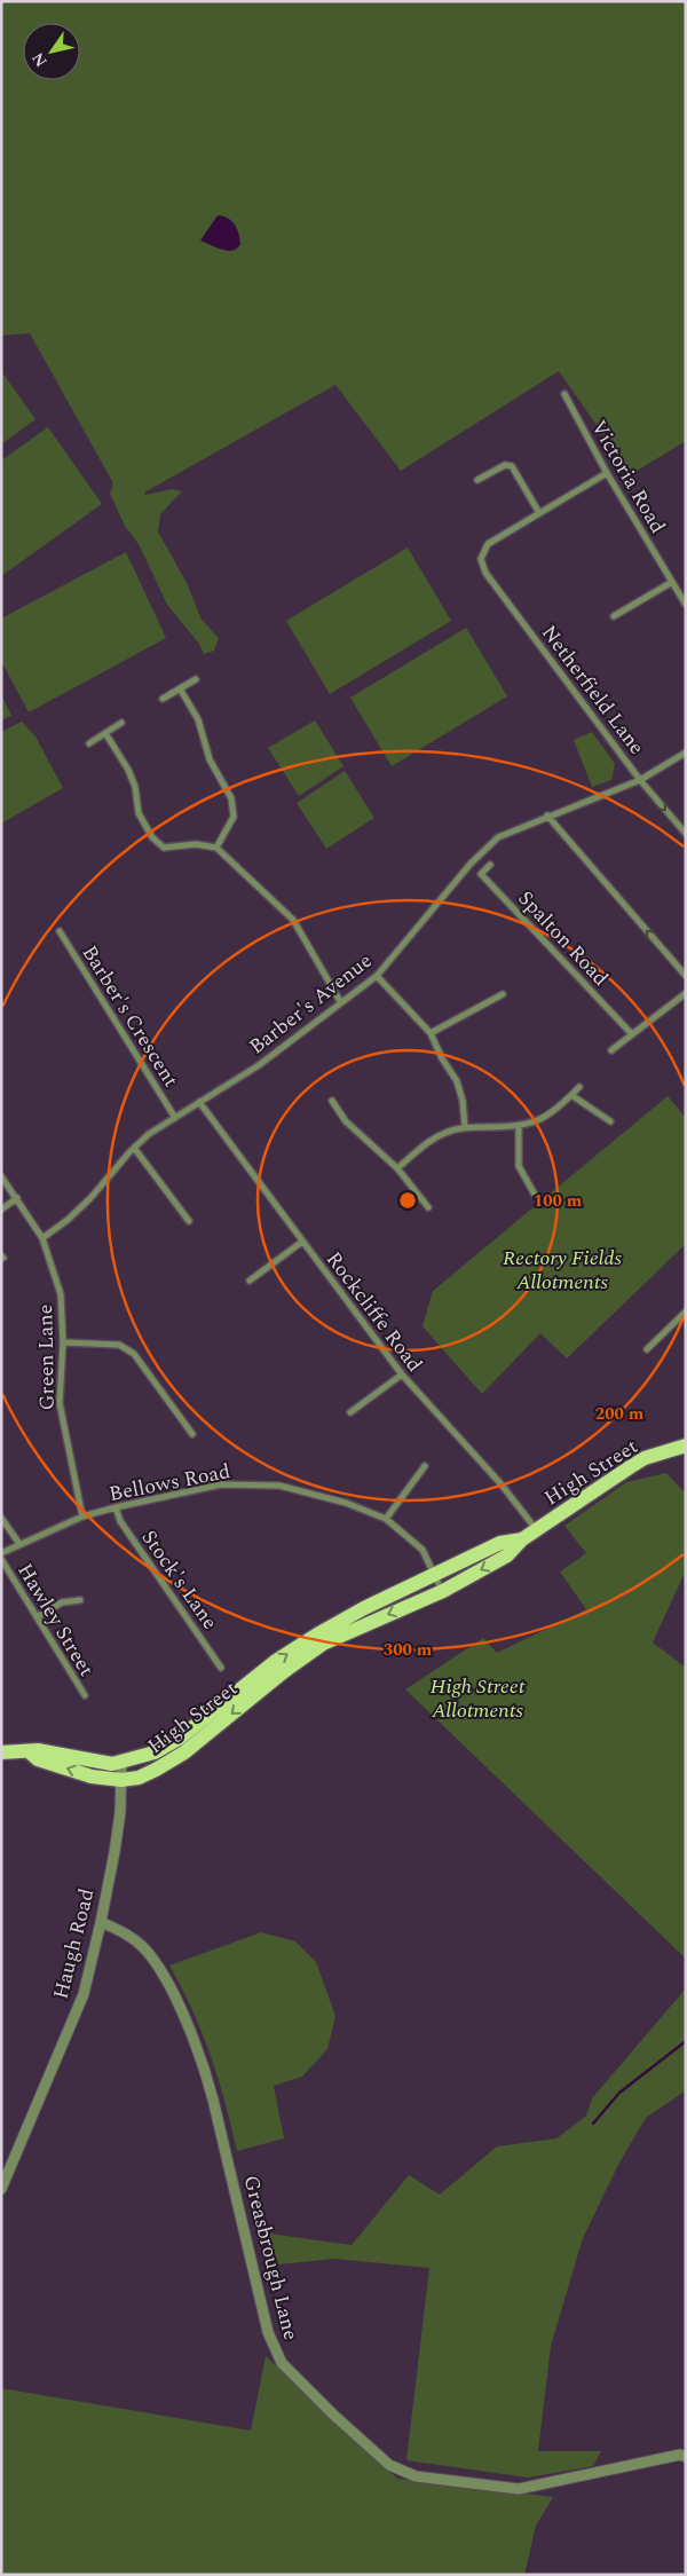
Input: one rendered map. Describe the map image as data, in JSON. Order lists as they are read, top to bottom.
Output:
{
  "streets": {
    "main road": ["High Street"],
    "street": [
      "Victoria Road",
      "Netherfield Lane",
      "Spalton Road",
      "Barber's Avenue",
      "Barber's Crescent",
      "Rockcliffe Road",
      "Green Lane",
      "Bellows Road",
      "Stock's Lane",
      "Hawley Street",
      "Haugh Road",
      "Greasbrough Lane"
    ]
  },
  "crossings": [
    ["Netherfield Lane", "Barber's Avenue"],
    ["Barber's Avenue", "Barber's Crescent"],
    ["Barber's Avenue", "Rockcliffe Road"],
    ["Barber's Avenue", "Green Lane"],
    ["Rockcliffe Road", "High Street"],
    ["Green Lane", "Bellows Road"],
    ["High Street", "Bellows Road"],
    ["High Street", "Haugh Road"],
    ["Bellows Road", "Stock's Lane"],
    ["Haugh Road", "Greasbrough Lane"]
  ],
  "parks": ["Rectory Fields Allotments", "High Street Allotments"],
  "north": "bottom left",
  "rings": ["100 m", "200 m", "300 m"]
}
